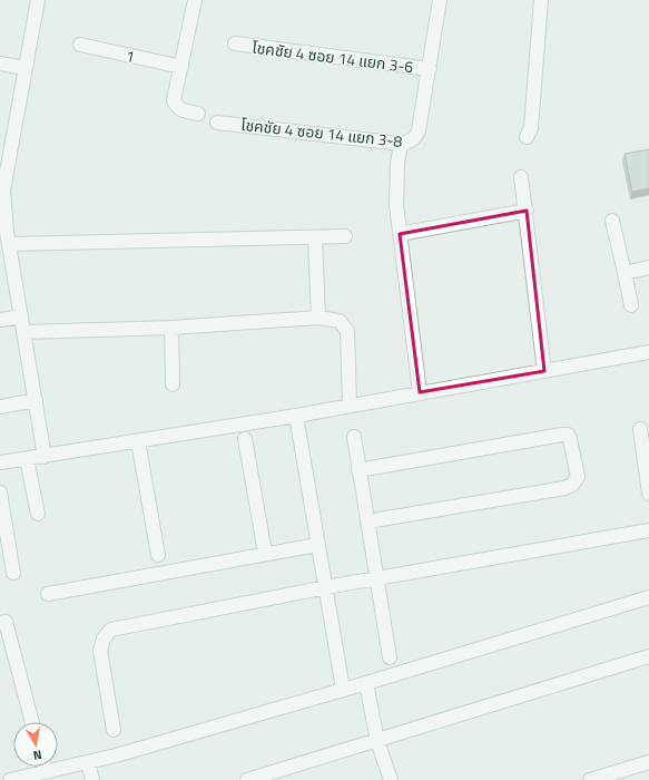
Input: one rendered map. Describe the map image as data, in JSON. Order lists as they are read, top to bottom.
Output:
{
  "streets": {
    "street": ["1", "โชคชัย 4 ซอย 14 แยก 3-6", "โชคชัย 4 ซอย 14 แยก 3-8"]
  },
  "crossings": [
    ["โชคชัย 4 ซอย 14 แยก 3-6", "โชคชัย 4 ซอย 14 แยก 3-8"]
  ],
  "north": "bottom"
}
